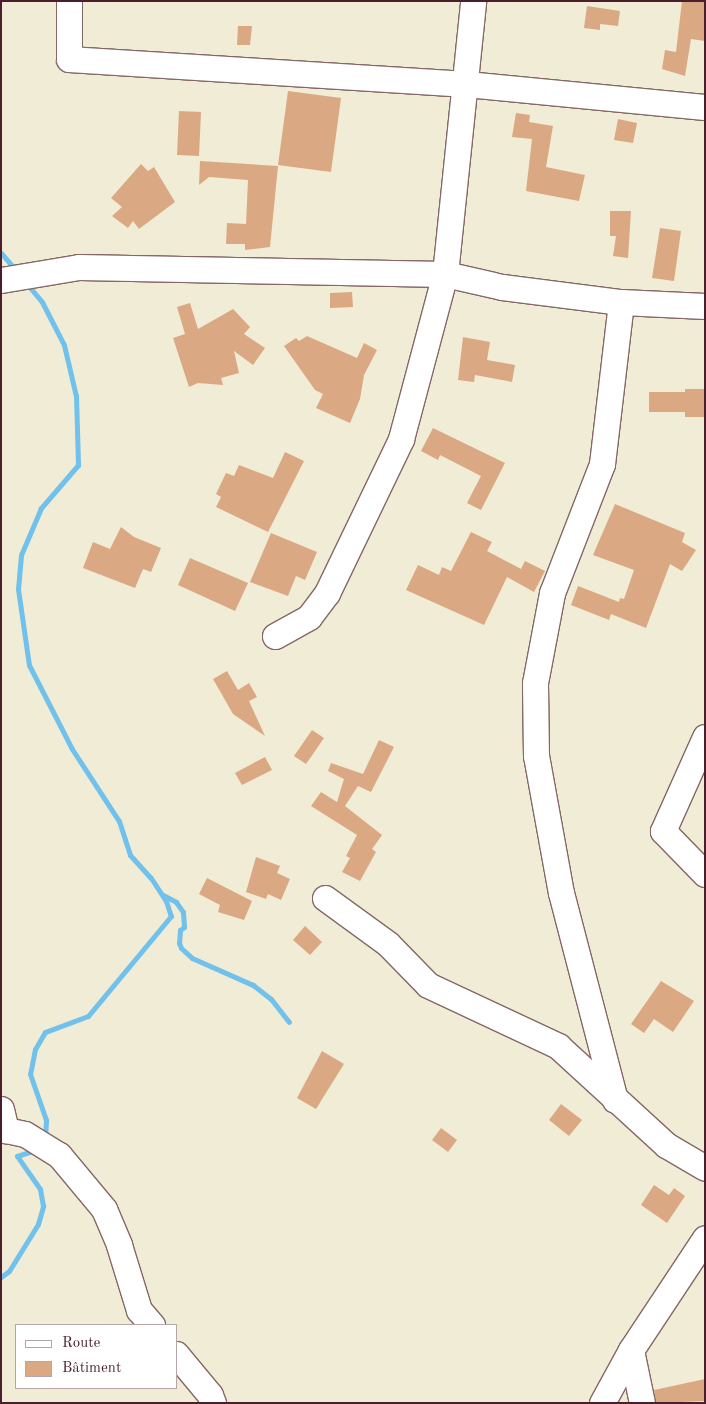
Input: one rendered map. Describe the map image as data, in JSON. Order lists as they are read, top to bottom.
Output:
{
  "legend": ["Route", "Bâtiment"]
}
